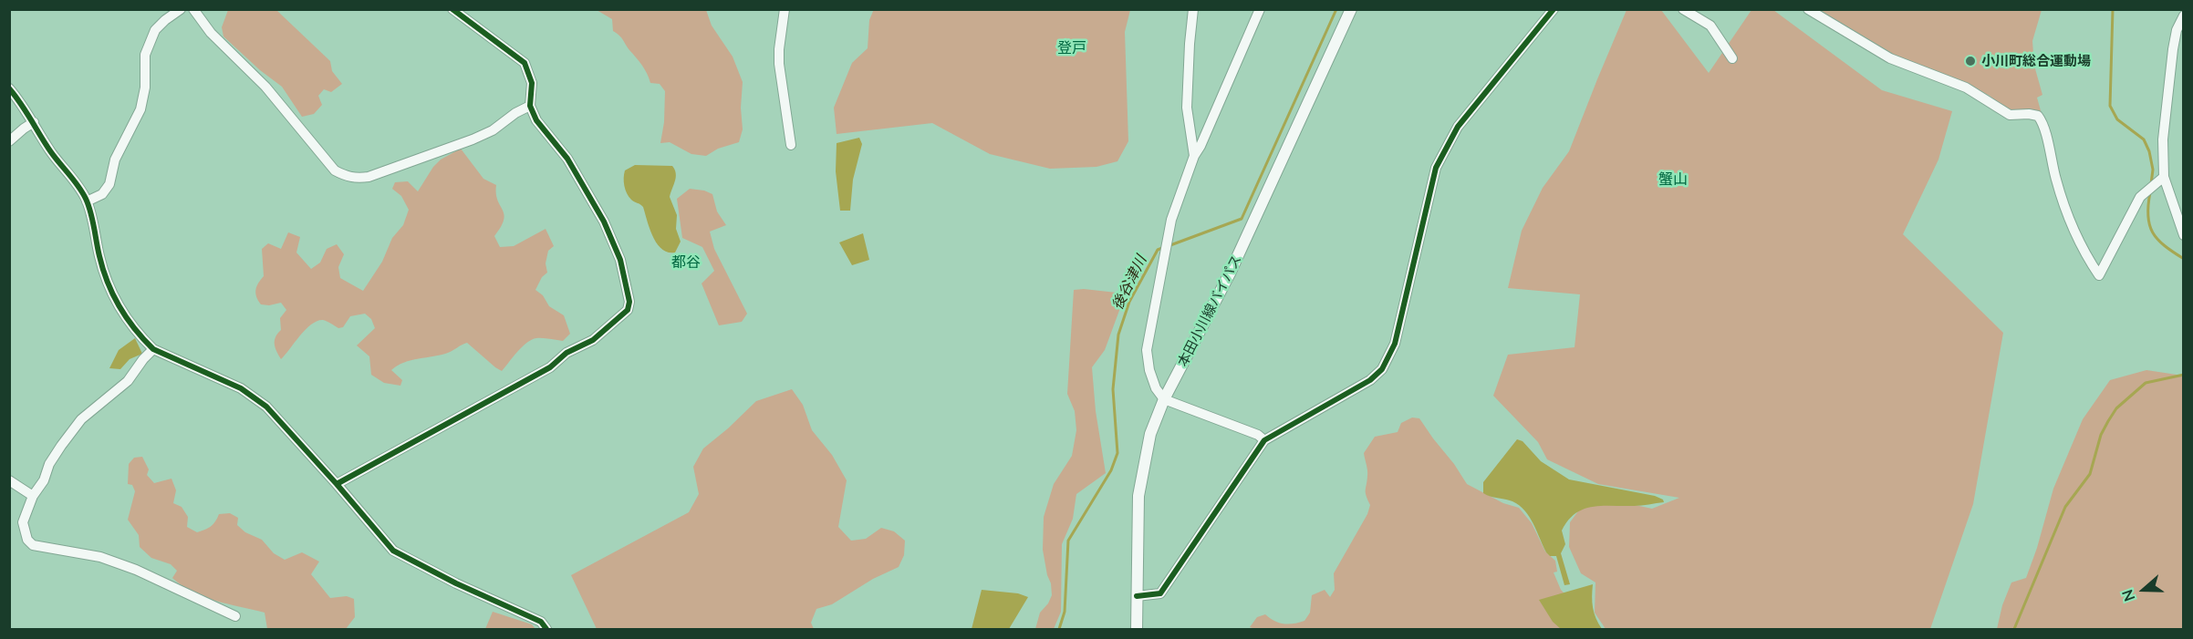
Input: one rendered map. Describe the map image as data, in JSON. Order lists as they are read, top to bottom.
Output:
{
  "streets": {
    "street": ["本田小川線バイパス"]
  },
  "districts": ["登戸", "蟹山", "都谷"],
  "water": ["後谷津川"],
  "places": ["小川町総合運動場"],
  "north": "left"
}
